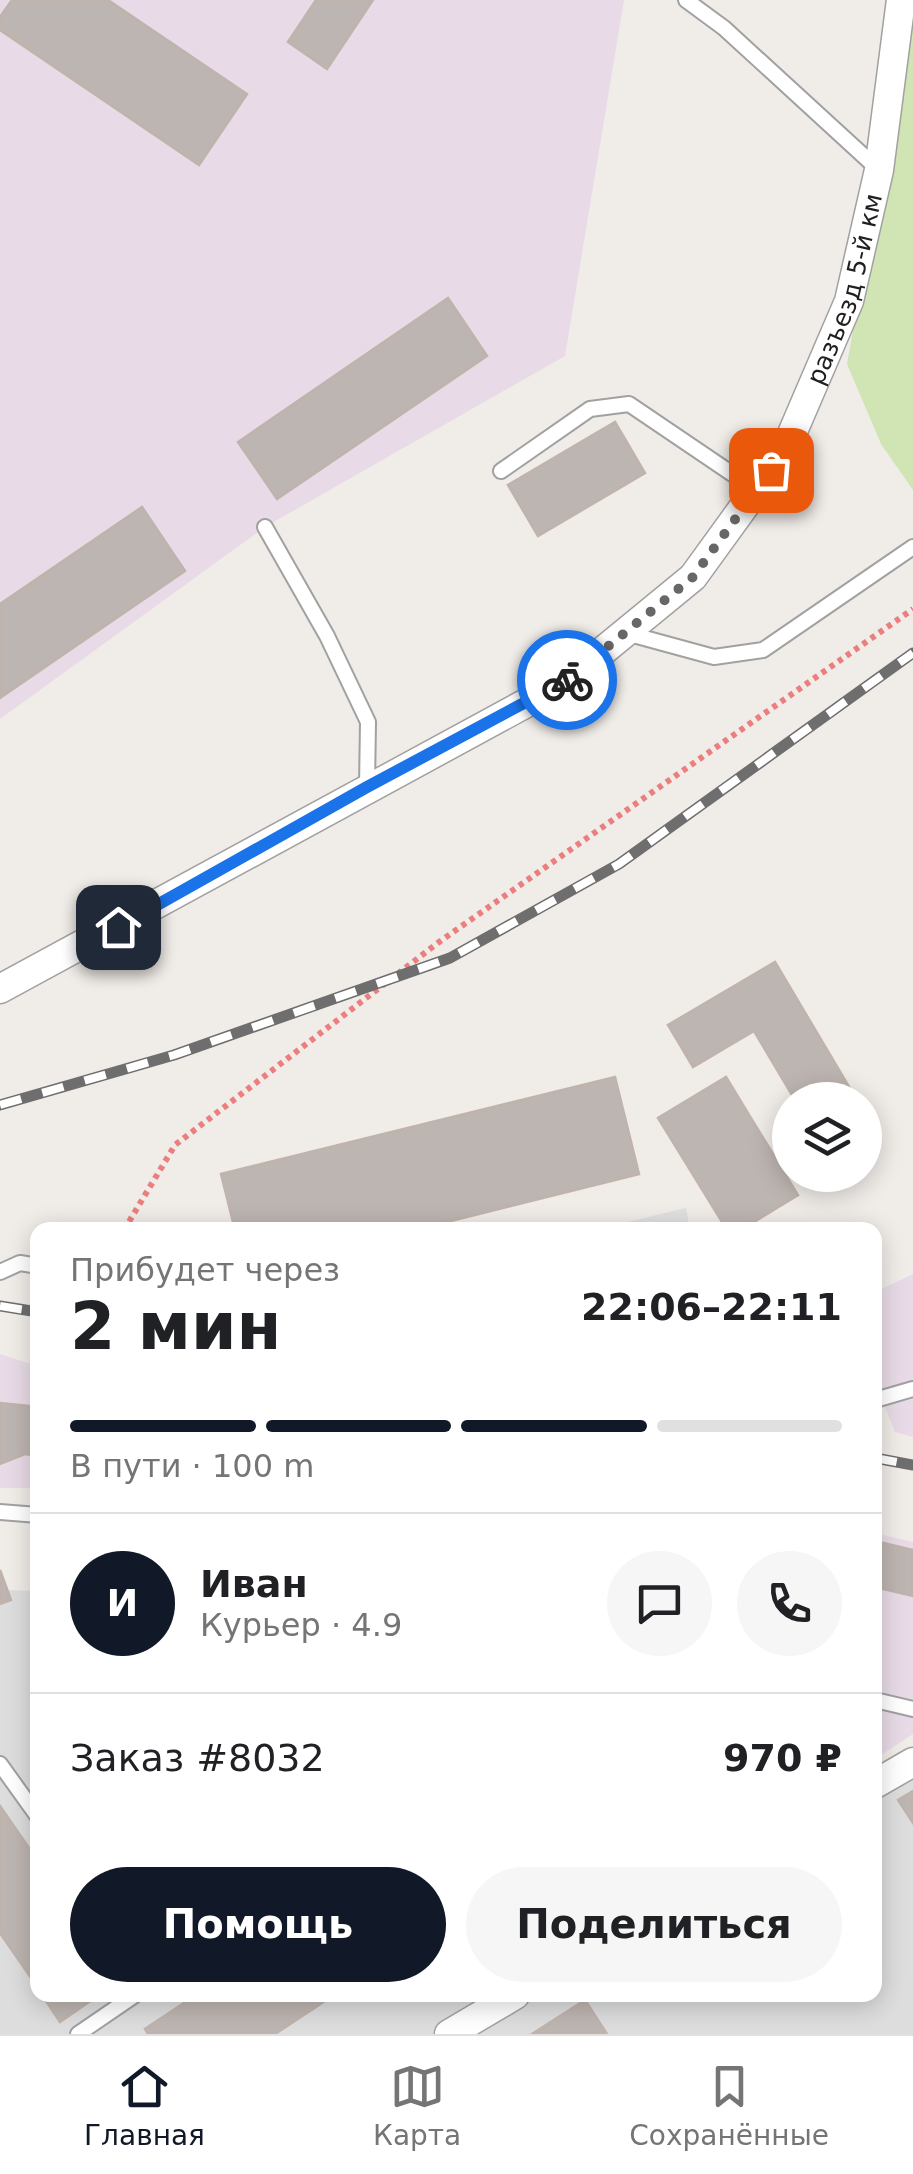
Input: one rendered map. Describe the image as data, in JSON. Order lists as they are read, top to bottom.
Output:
{
  "streets": {
    "street": ["разъезд 5-й км"]
  },
  "page": {
    "heading": ["2 мин", "Прибудет через", "22:06–22:11"],
    "panel": [
      "Иван",
      "Курьер · 4.9",
      "Заказ #8032",
      "970 ₽"
    ],
    "bar": "В пути · 100 m",
    "round": "И",
    "buttons": ["Помощь", "Поделиться"],
    "tabs": ["Главная", "Карта", "Сохранённые"]
  }
}
